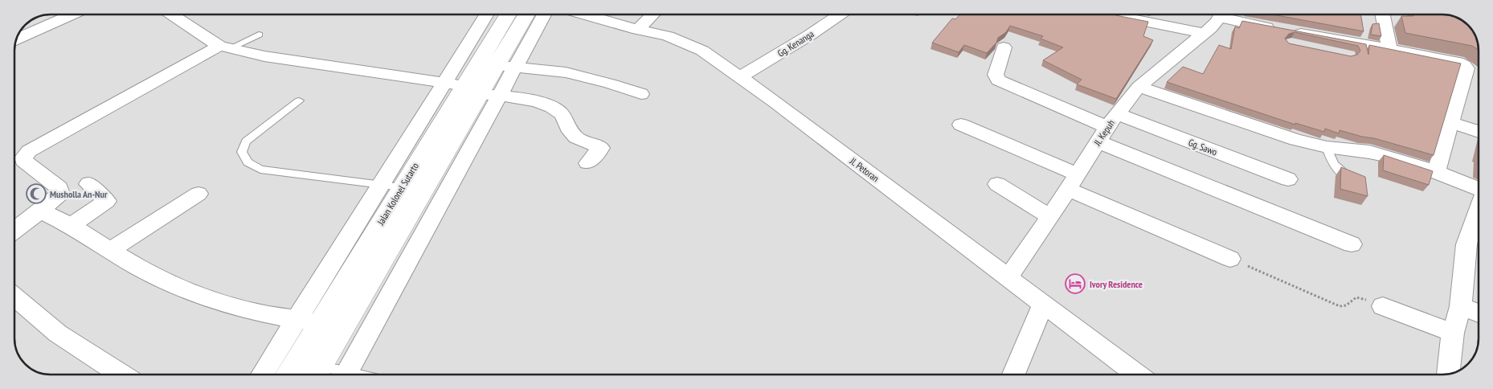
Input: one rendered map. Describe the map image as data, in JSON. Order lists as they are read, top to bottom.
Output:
{
  "streets": {
    "main road": ["Jalan Kolonel Sutarto"],
    "street": [
      "Gg. Kenanga",
      "Jl. Kepuh",
      "Gg. Sawo",
      "Jl. Petoran"
    ]
  },
  "crossings": [
    ["Gg. Kenanga", "Jl. Petoran"],
    ["Jl. Kepuh", "Gg. Sawo"],
    ["Jl. Kepuh", "Jl. Petoran"]
  ],
  "places": {
    "mosque": ["Musholla An-Nur"],
    "hotel": ["Ivory Residence"]
  }
}
